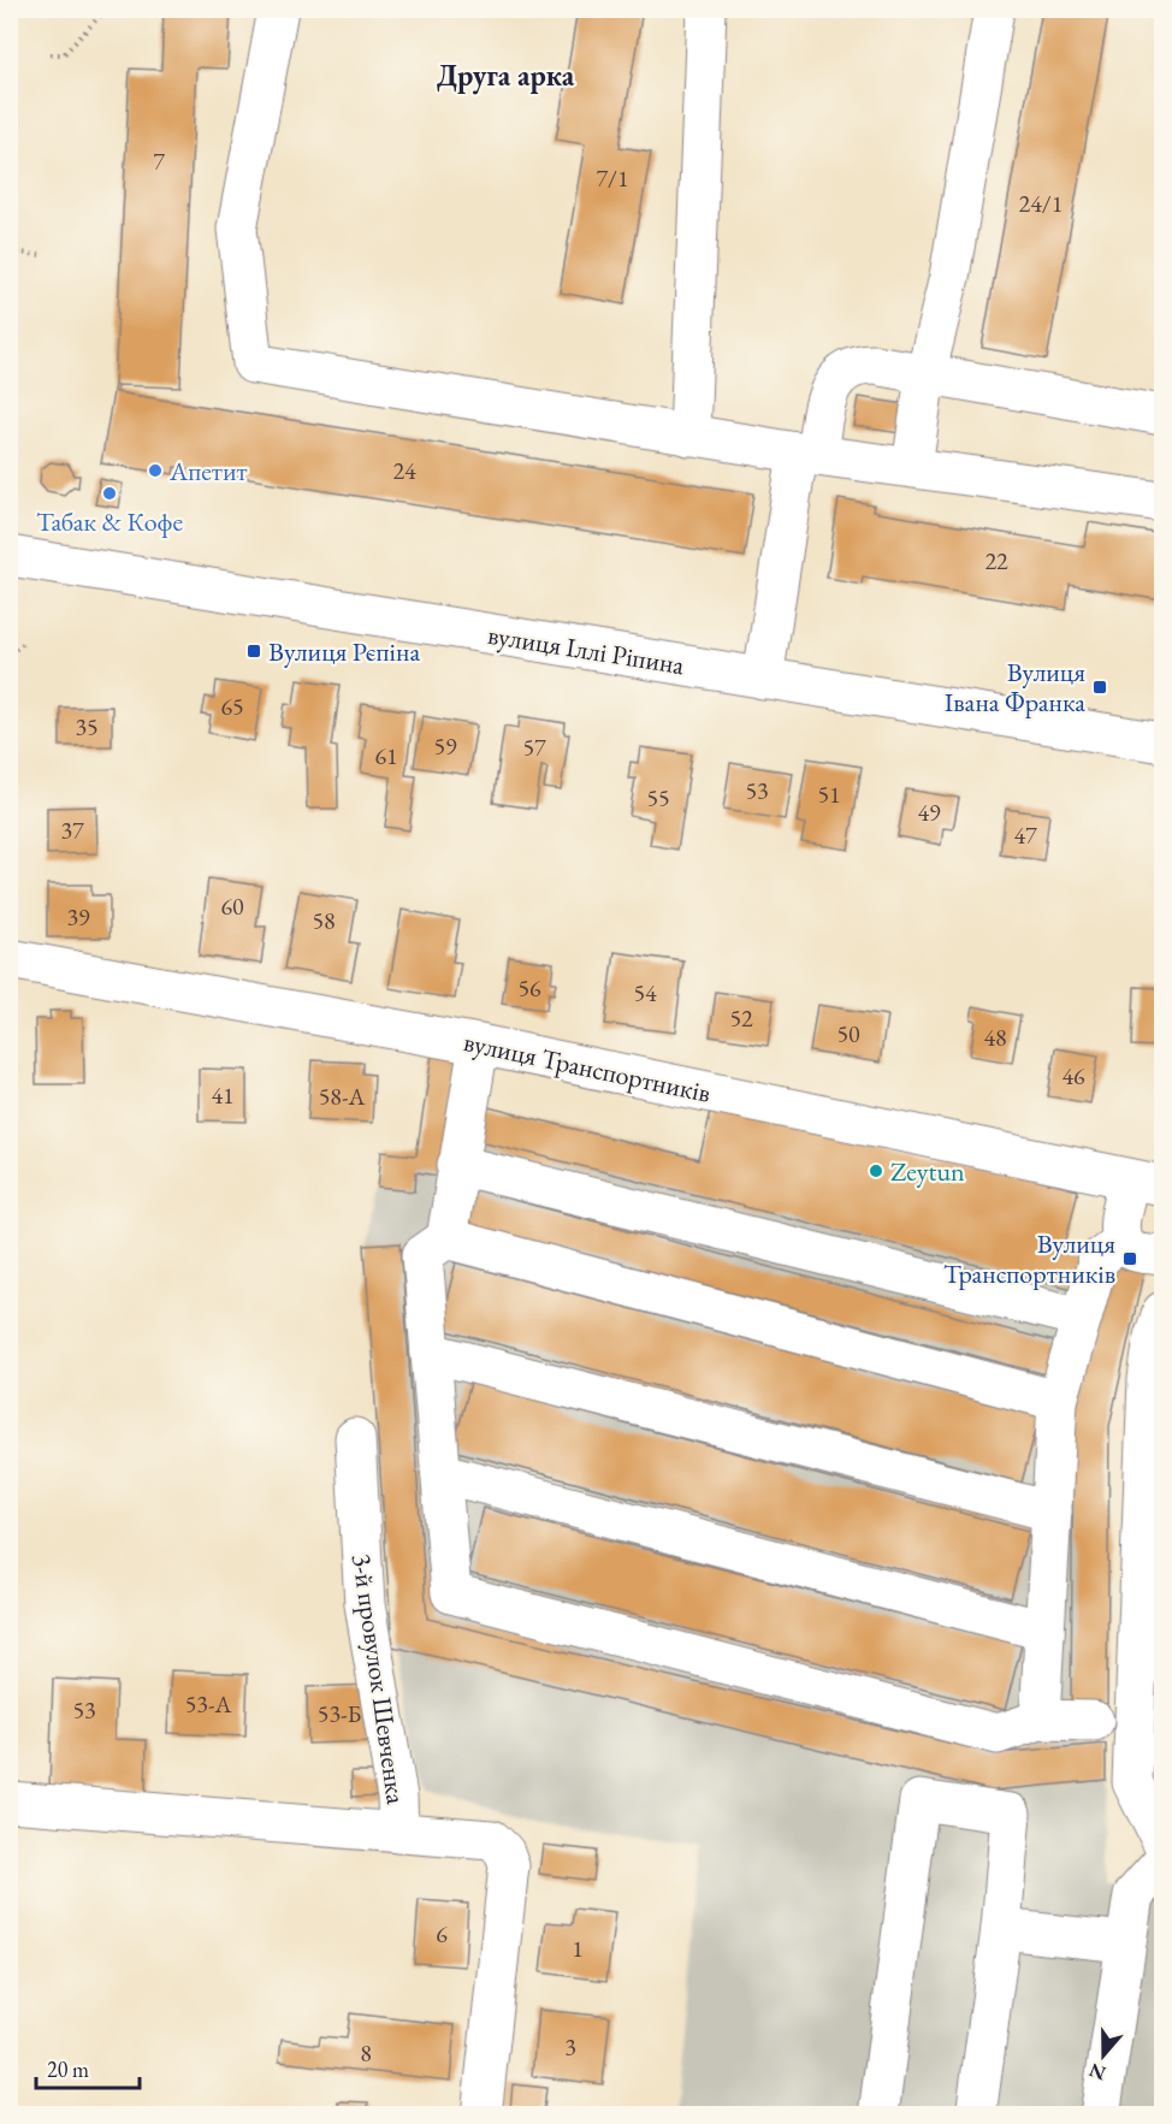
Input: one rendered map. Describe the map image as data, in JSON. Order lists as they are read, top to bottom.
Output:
{
  "streets": {
    "street": ["вулиця Іллі Ріпина", "вулиця Транспортників", "3-й провулок Шевченка"]
  },
  "districts": ["Друга арка"],
  "places": {
    "other": ["Апетит", "Табак & Кофе", "Zeytun"],
    "transit": ["Вулиця Рєпіна", "Вулиця Івана Франка", "Вулиця Транспортників"]
  },
  "house_numbers": [
    "7",
    "7/1",
    "24/1",
    "24",
    "22",
    "65",
    "35",
    "59",
    "57",
    "61",
    "53",
    "51",
    "55",
    "49",
    "37",
    "47",
    "60",
    "39",
    "58",
    "56",
    "54",
    "52",
    "50",
    "48",
    "46",
    "41",
    "58-А",
    "53-А",
    "53",
    "53-Б",
    "6",
    "1",
    "3",
    "8"
  ],
  "scale_bar": "20 m",
  "north": "bottom"
}
